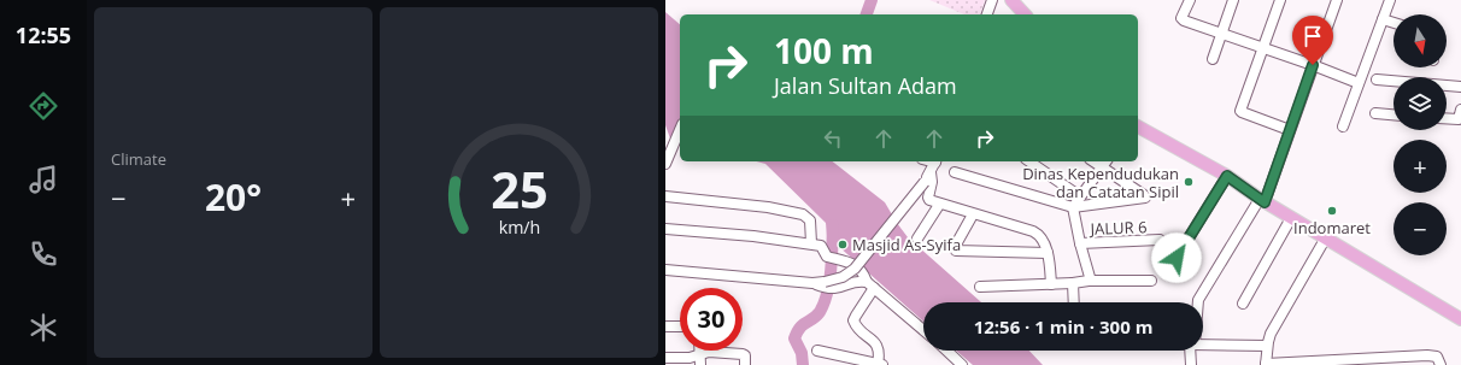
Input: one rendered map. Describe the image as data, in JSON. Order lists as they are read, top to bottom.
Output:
{
  "streets": {
    "street": ["JALUR 6"]
  },
  "places": ["Dinas Kependudukan dan Catatan Sipil", "Indomaret", "Masjid As-Syifa"],
  "north": "bottom",
  "page": {
    "tabs": "12:55",
    "tile": "Climate",
    "map_buttons": ["+", "−"],
    "turn": ["100 m", "Jalan Sultan Adam"],
    "heat": ["−", "20°", "+"],
    "limit": "30",
    "trip": "12:56 · 1 min · 300 m",
    "gauge": ["25", "km/h"]
  }
}
